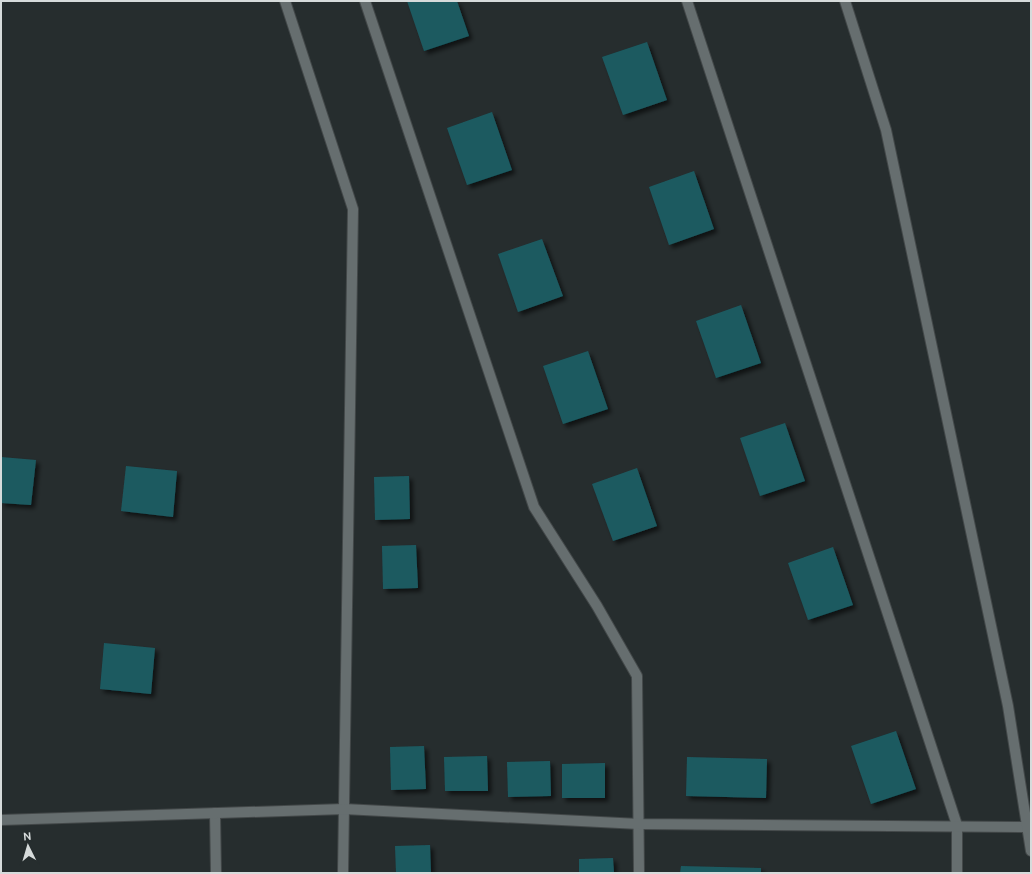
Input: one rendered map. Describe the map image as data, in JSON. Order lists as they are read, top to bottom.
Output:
{
  "north": "top"
}
